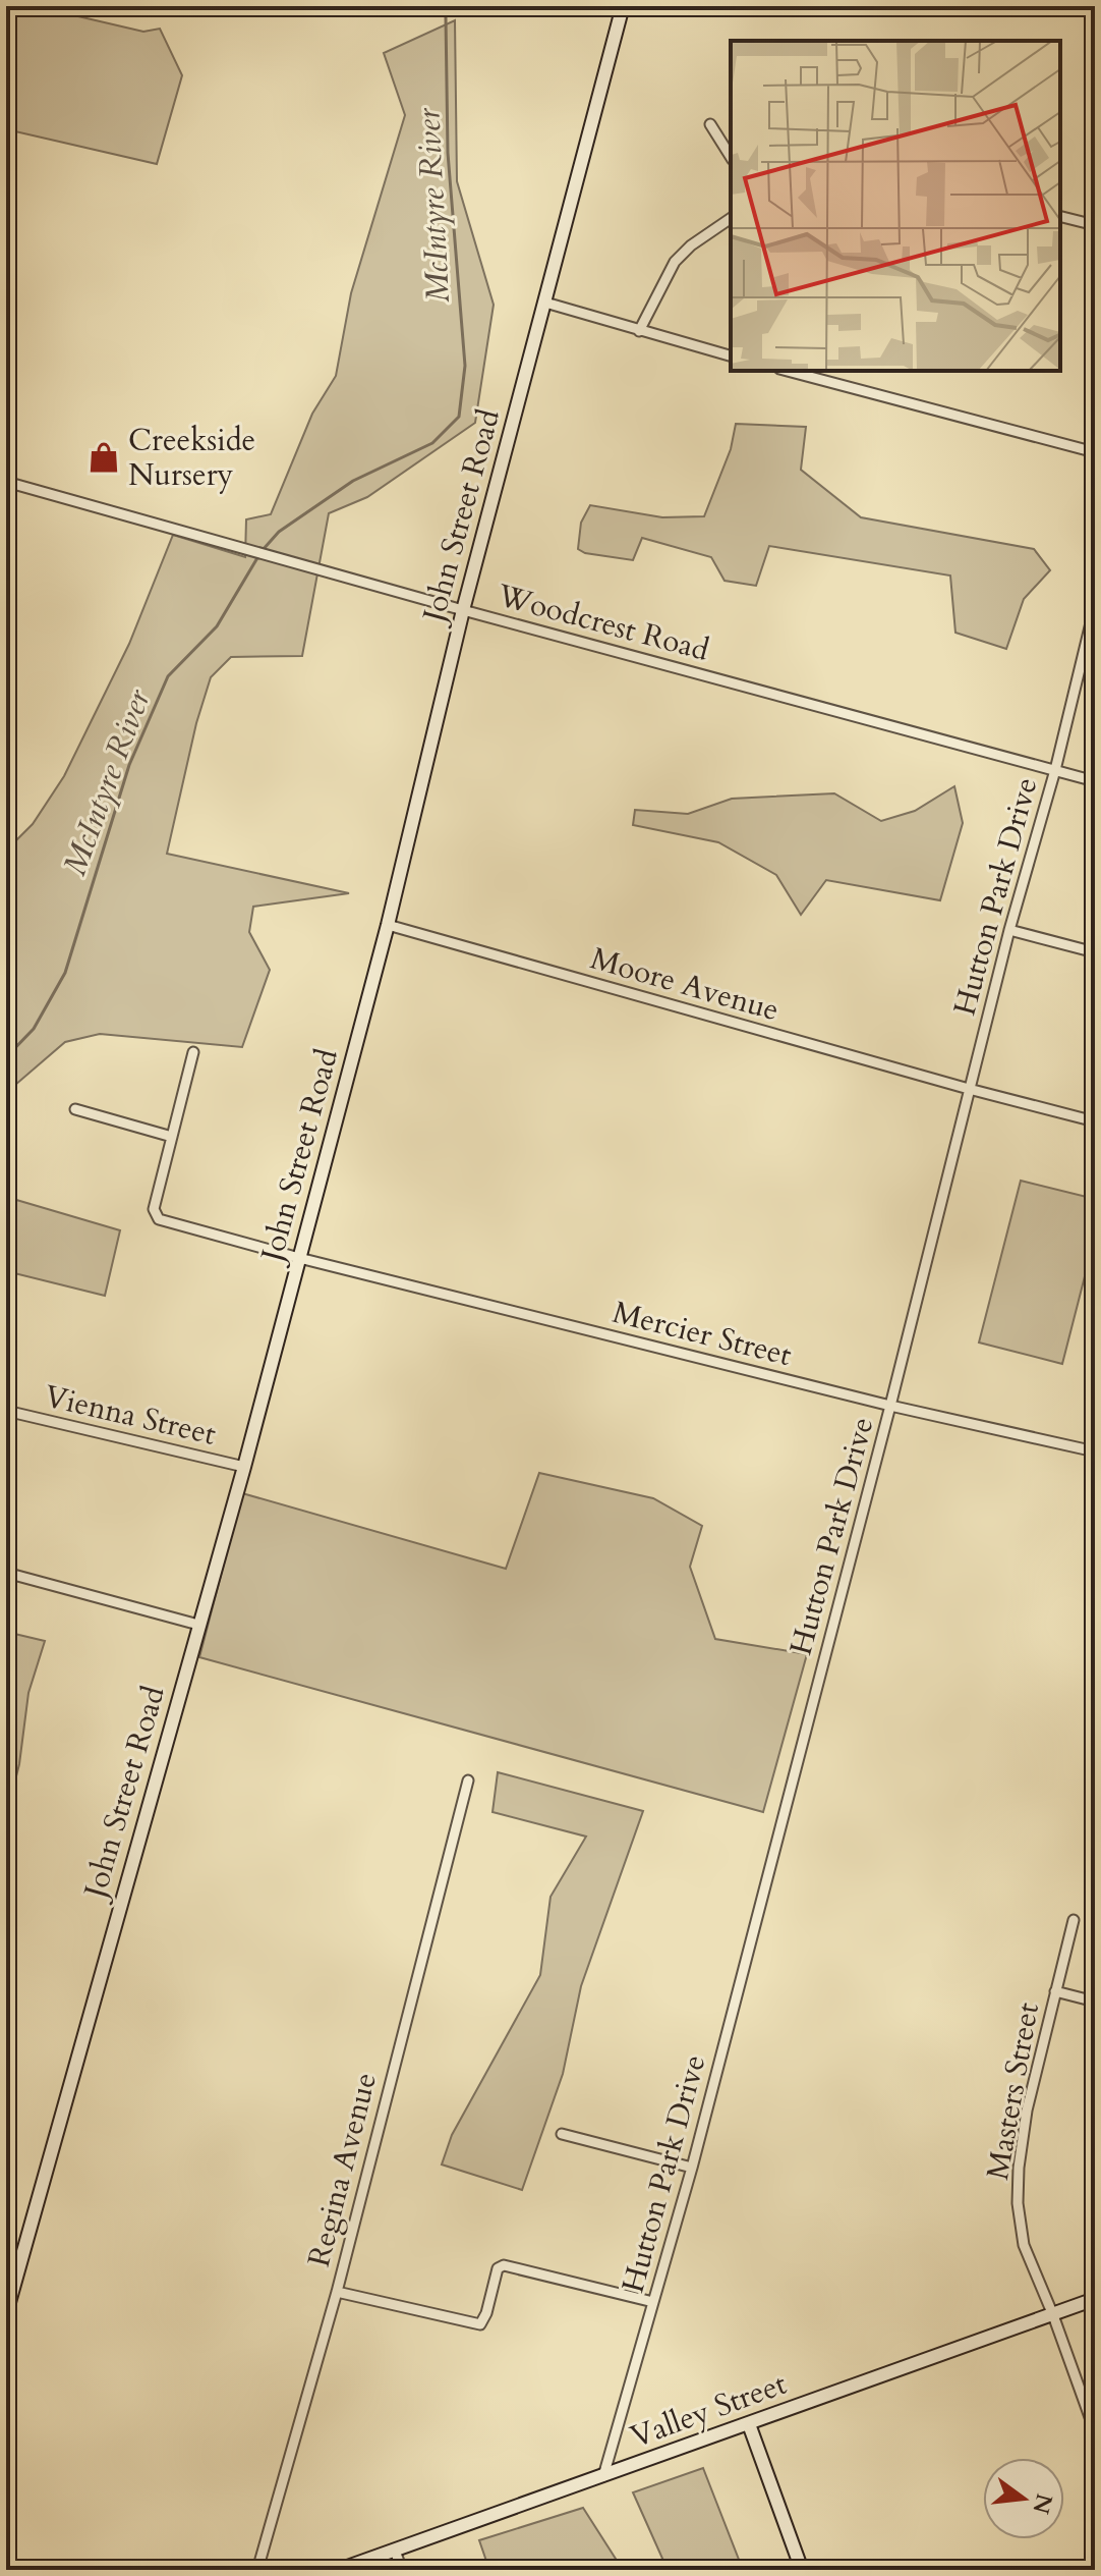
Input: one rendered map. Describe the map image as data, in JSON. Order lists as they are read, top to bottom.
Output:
{
  "streets": {
    "main road": ["John Street Road", "Valley Street"],
    "street": [
      "Woodcrest Road",
      "Hutton Park Drive",
      "Moore Avenue",
      "Mercier Street",
      "Vienna Street",
      "Masters Street",
      "Regina Avenue"
    ]
  },
  "crossings": [
    ["John Street Road", "Woodcrest Road"],
    ["John Street Road", "Moore Avenue"],
    ["John Street Road", "Mercier Street"],
    ["John Street Road", "Vienna Street"],
    ["Woodcrest Road", "Hutton Park Drive"],
    ["Hutton Park Drive", "Moore Avenue"],
    ["Hutton Park Drive", "Mercier Street"],
    ["Hutton Park Drive", "Valley Street"],
    ["Masters Street", "Valley Street"]
  ],
  "water": ["McIntyre River"],
  "places": {
    "shop": ["Creekside Nursery"]
  },
  "north": "right"
}
